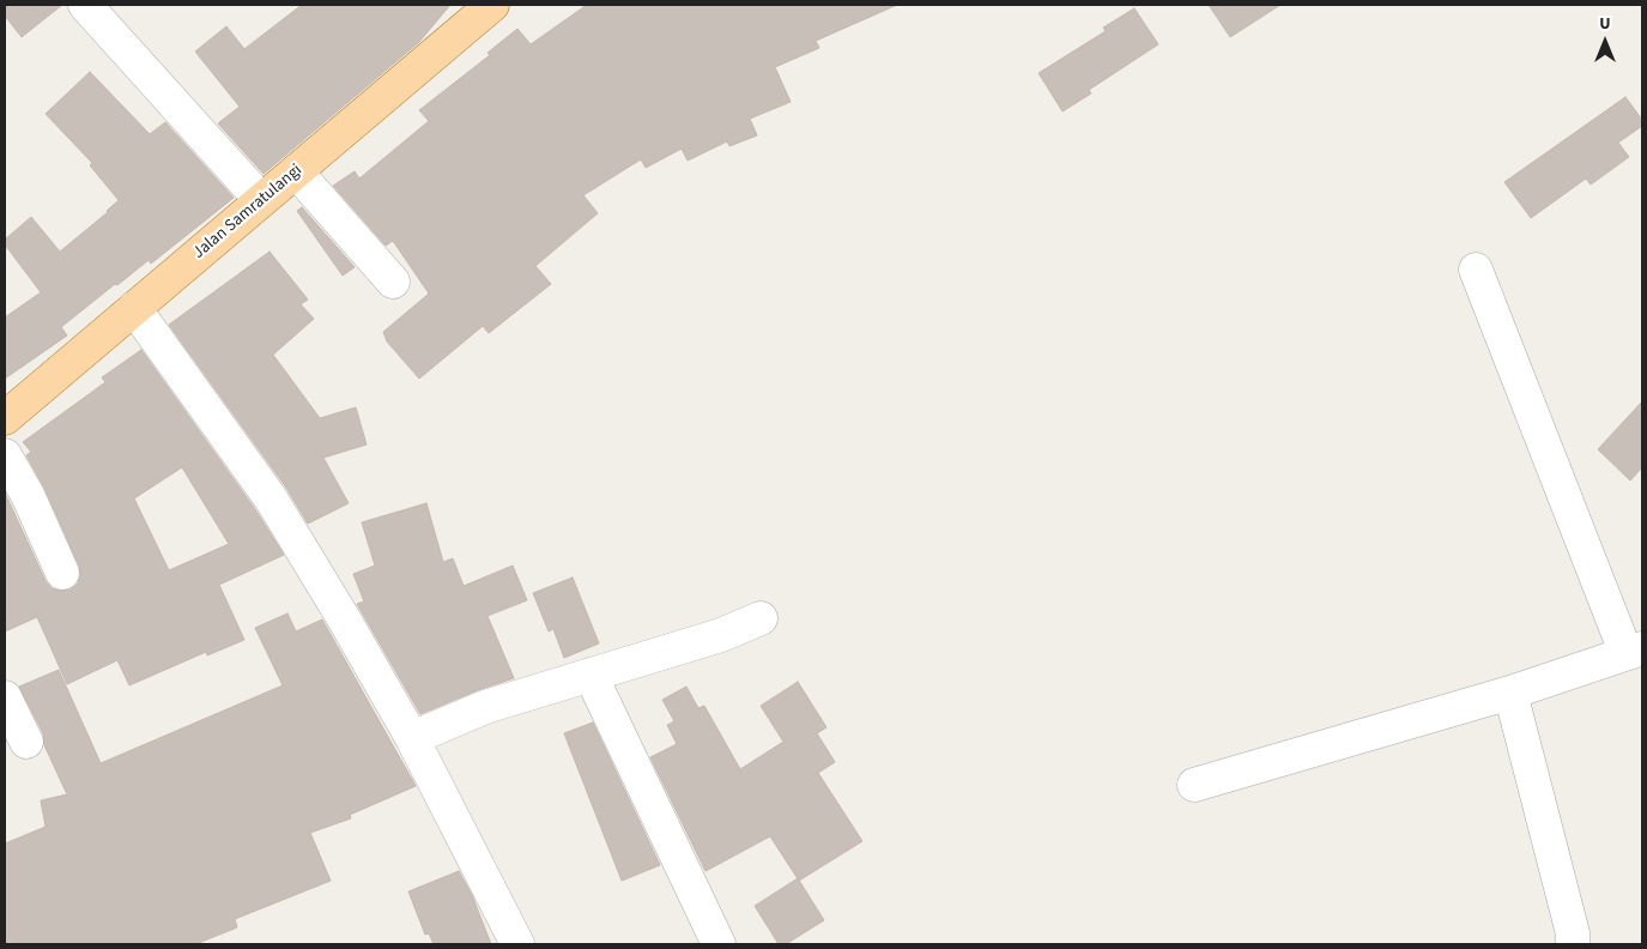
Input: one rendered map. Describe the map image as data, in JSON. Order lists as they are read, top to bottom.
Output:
{
  "streets": {
    "main road": ["Jalan Samratulangi"]
  },
  "north": "top"
}
